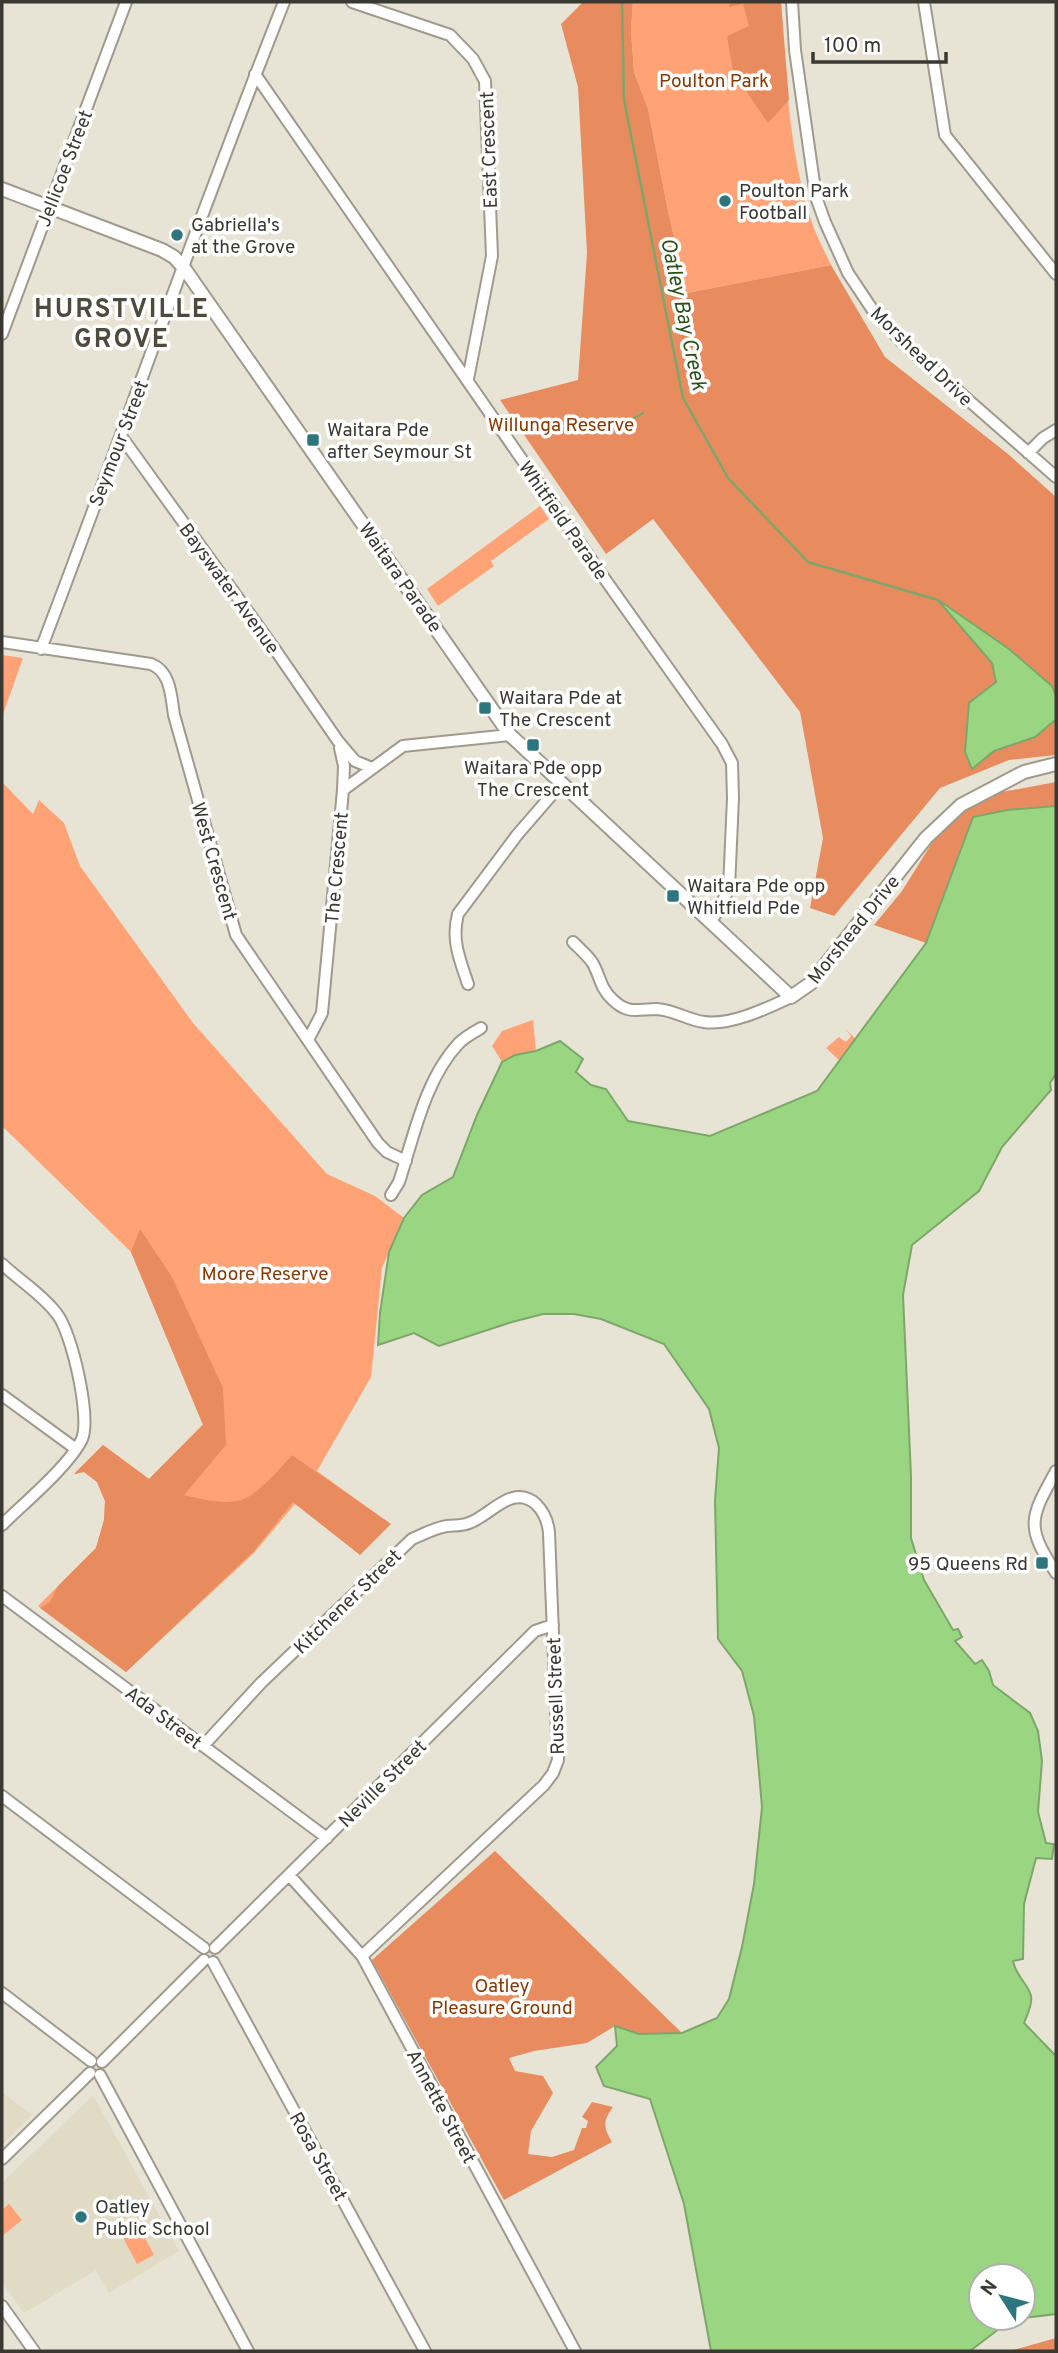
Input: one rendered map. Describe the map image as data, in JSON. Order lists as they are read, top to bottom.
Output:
{
  "streets": {
    "street": [
      "East Crescent",
      "Jellicoe Street",
      "Morshead Drive",
      "Seymour Street",
      "Whitfield Parade",
      "Waitara Parade",
      "Bayswater Avenue",
      "West Crescent",
      "The Crescent",
      "Kitchener Street",
      "Russell Street",
      "Ada Street",
      "Neville Street",
      "Annette Street",
      "Rosa Street"
    ]
  },
  "crossings": [
    ["East Crescent", "Whitfield Parade"],
    ["Jellicoe Street", "Waitara Parade"],
    ["Morshead Drive", "Waitara Parade"],
    ["Seymour Street", "Whitfield Parade"],
    ["Seymour Street", "Waitara Parade"],
    ["Seymour Street", "Bayswater Avenue"],
    ["Seymour Street", "West Crescent"],
    ["Whitfield Parade", "Waitara Parade"],
    ["Waitara Parade", "The Crescent"],
    ["Bayswater Avenue", "The Crescent"],
    ["West Crescent", "The Crescent"],
    ["Kitchener Street", "Russell Street"],
    ["Kitchener Street", "Ada Street"],
    ["Russell Street", "Neville Street"],
    ["Russell Street", "Annette Street"],
    ["Ada Street", "Neville Street"],
    ["Neville Street", "Annette Street"]
  ],
  "districts": ["HURSTVILLE GROVE"],
  "water": ["Oatley Bay Creek"],
  "parks": [
    "Poulton Park",
    "Willunga Reserve",
    "Moore Reserve",
    "Oatley Pleasure Ground"
  ],
  "places": {
    "other": ["Poulton Park Football", "Gabriella's at the Grove", "Oatley Public School"],
    "transit": [
      "Waitara Pde after Seymour St",
      "Waitara Pde at The Crescent",
      "Waitara Pde opp The Crescent",
      "Waitara Pde opp Whitfield Pde",
      "95 Queens Rd"
    ]
  },
  "scale_bar": "100 m",
  "north": "top left"
}
